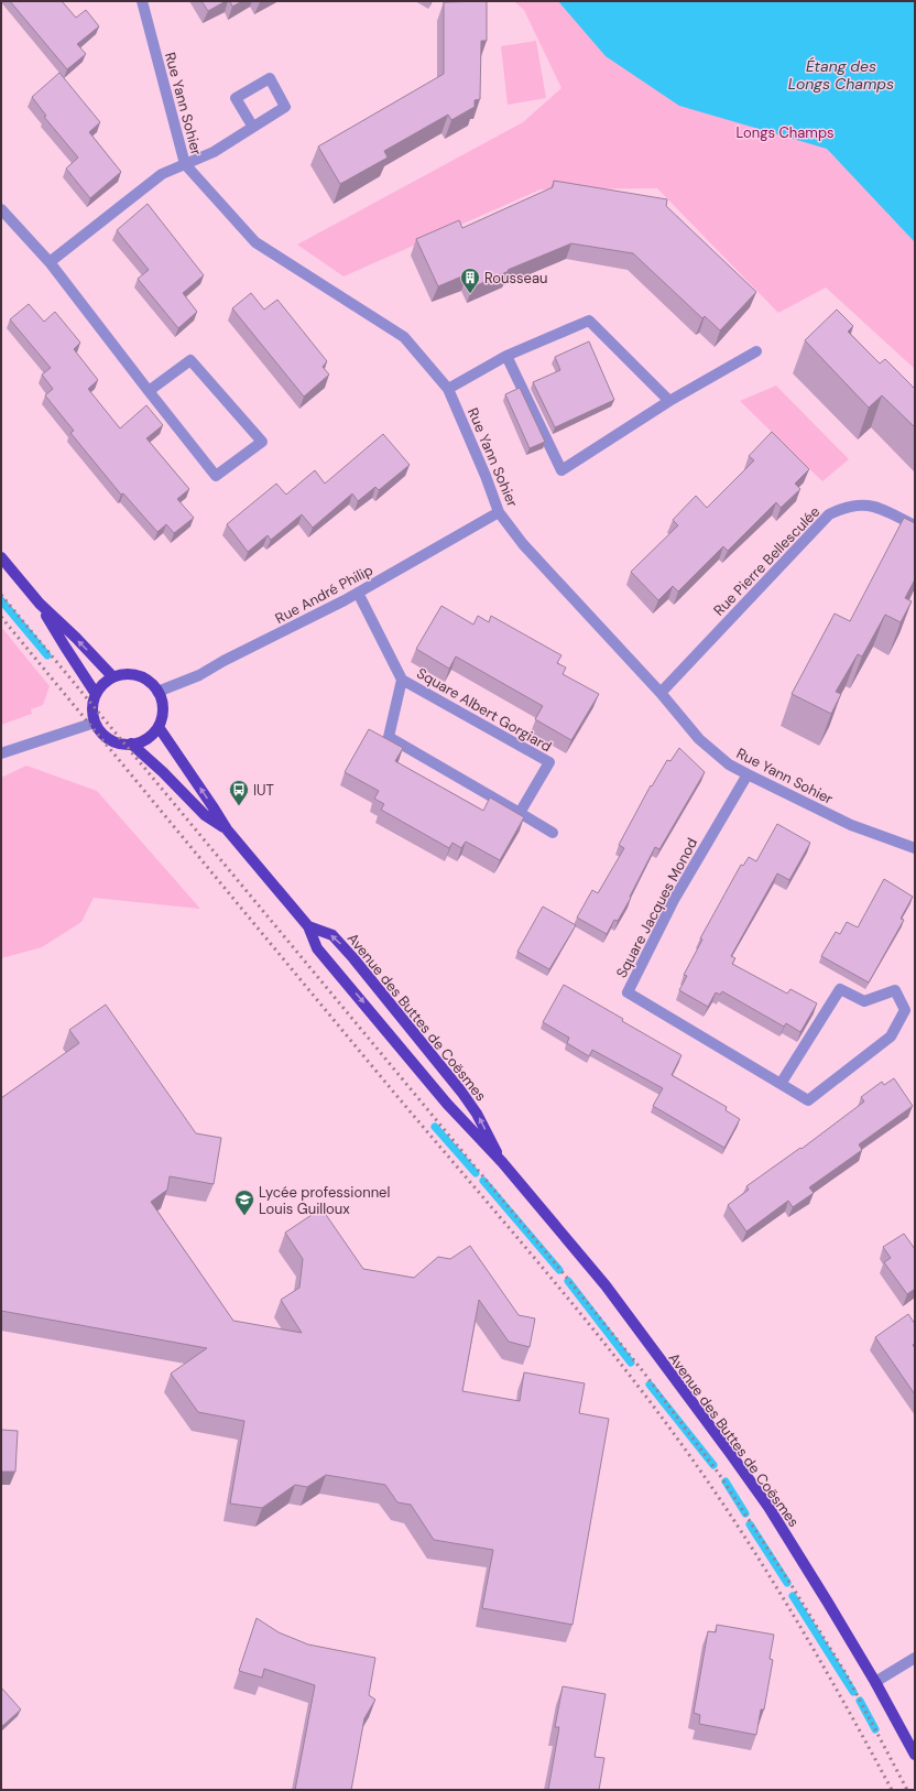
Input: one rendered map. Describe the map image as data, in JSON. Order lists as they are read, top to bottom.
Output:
{
  "streets": {
    "main road": ["Avenue des Buttes de Coësmes"],
    "street": [
      "Rue Yann Sohier",
      "Rue Pierre Bellesculée",
      "Rue André Philip",
      "Square Albert Gorgiard",
      "Square Jacques Monod"
    ]
  },
  "crossings": [
    ["Rue Yann Sohier", "Rue Pierre Bellesculée"],
    ["Rue Yann Sohier", "Rue André Philip"],
    ["Rue Yann Sohier", "Square Jacques Monod"],
    ["Rue André Philip", "Square Albert Gorgiard"],
    ["Rue André Philip", "Avenue des Buttes de Coësmes"]
  ],
  "water": ["Étang des Longs Champs"],
  "parks": ["Longs Champs"],
  "places": {
    "building": ["Rousseau"],
    "bus stop": ["IUT"],
    "school or university": ["Lycée professionnel Louis Guilloux"]
  }
}
